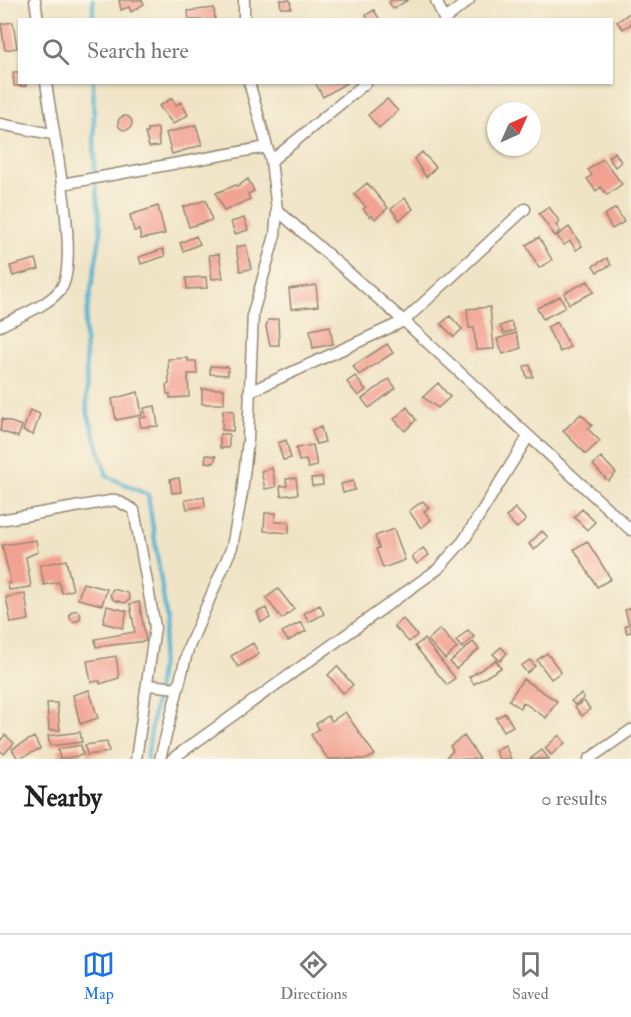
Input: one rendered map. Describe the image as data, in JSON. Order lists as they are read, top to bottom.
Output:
{
  "north": "top right",
  "page": {
    "search": "Search here",
    "heading": ["Nearby", "0 results"],
    "nav": ["Map", "Directions", "Saved"]
  }
}
